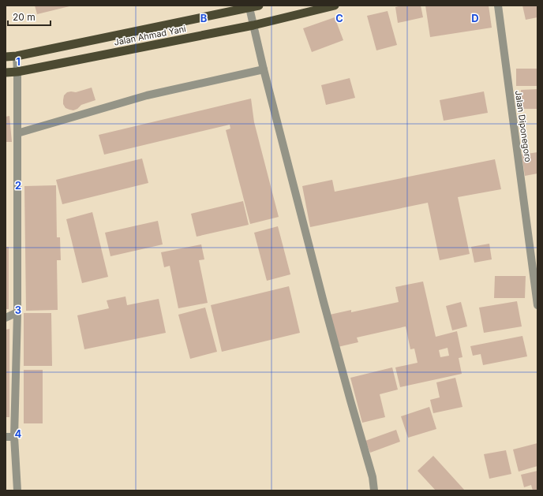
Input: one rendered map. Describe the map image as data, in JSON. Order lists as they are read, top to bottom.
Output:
{
  "streets": {
    "highway": ["Jalan Ahmad Yani"],
    "street": ["Jalan Diponegoro"]
  },
  "scale_bar": "20 m",
  "grid": {
    "columns": ["B", "C", "D"],
    "rows": [
      "1",
      "2",
      "3",
      "4"
    ]
  }
}
